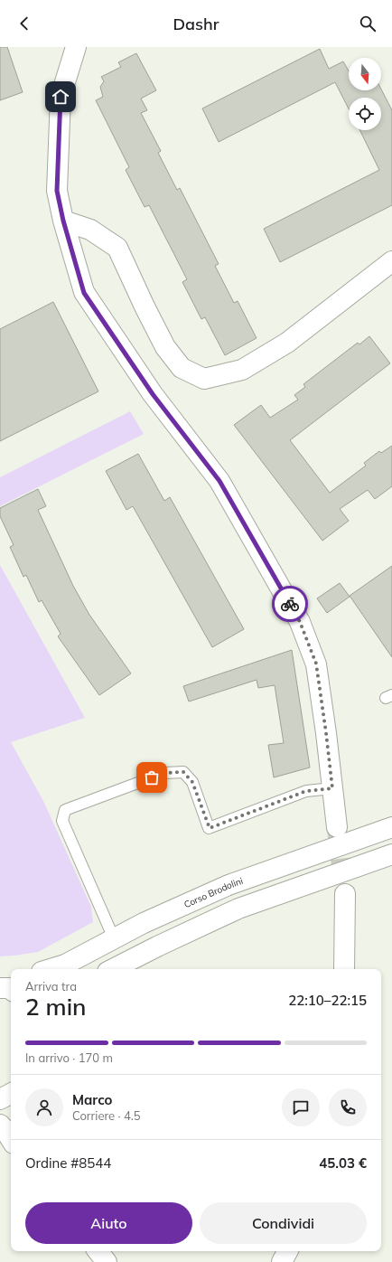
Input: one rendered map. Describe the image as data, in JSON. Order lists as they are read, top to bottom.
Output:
{
  "streets": {
    "street": ["Corso Brodolini"]
  },
  "north": "bottom",
  "page": {
    "header": "Dashr",
    "heading": ["2 min", "Arriva tra", "22:10–22:15"],
    "panel": [
      "Marco",
      "Corriere · 4.5",
      "Ordine #8544",
      "45.03 €"
    ],
    "bar": "In arrivo · 170 m",
    "buttons": ["Aiuto", "Condividi"]
  }
}
